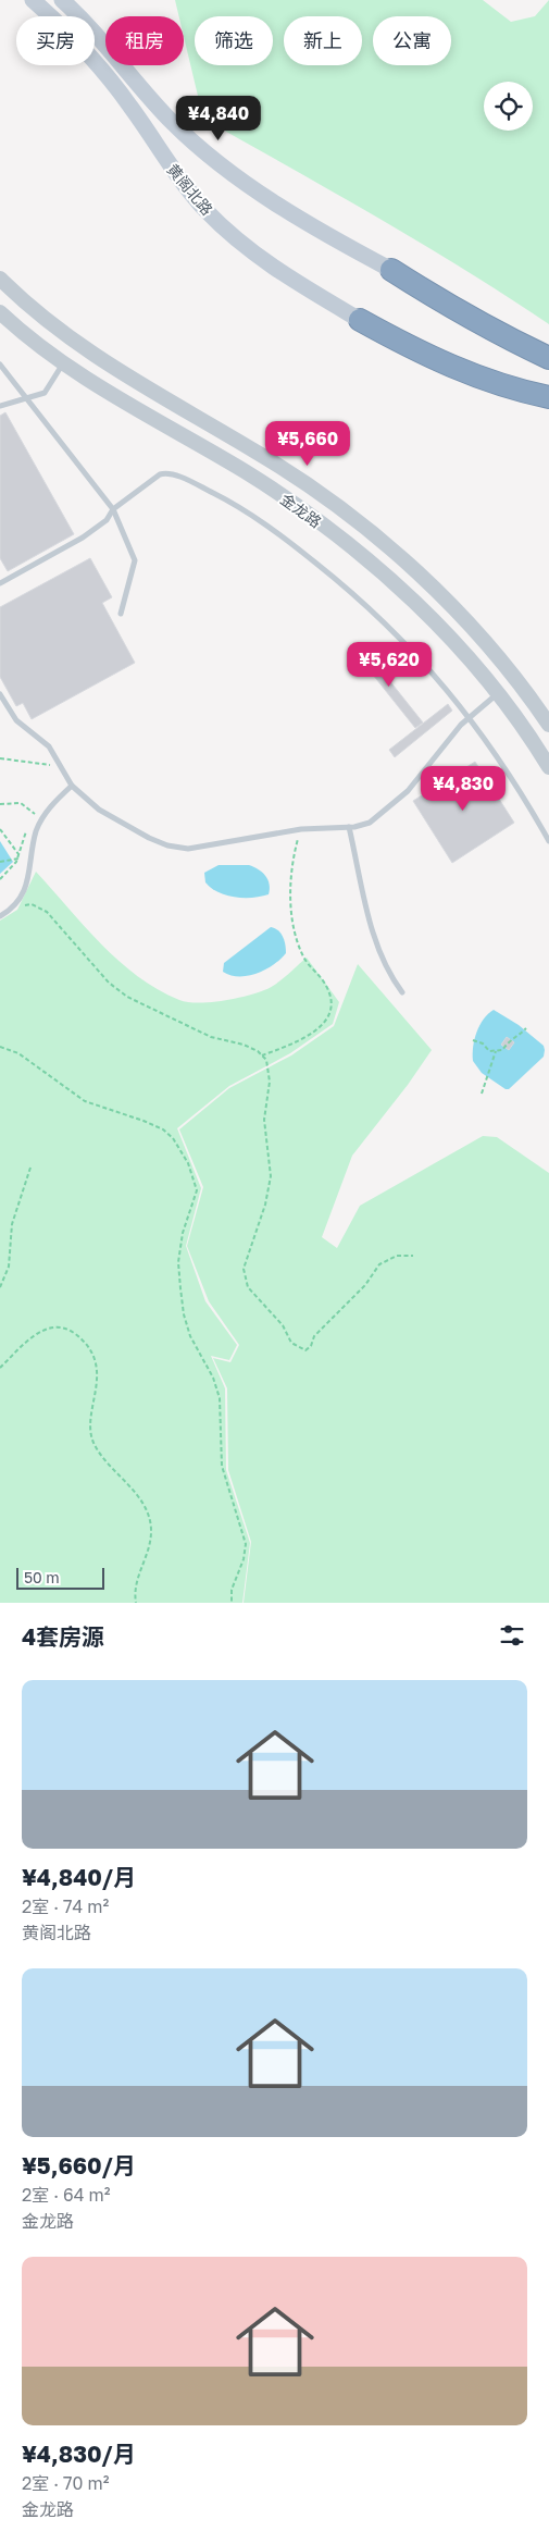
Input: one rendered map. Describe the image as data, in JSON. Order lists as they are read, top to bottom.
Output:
{
  "streets": {
    "main road": ["黄阁北路"],
    "street": ["金龙路"]
  },
  "scale_bar": "50 m",
  "page": {
    "chip": [
      "买房",
      "租房",
      "筛选",
      "新上",
      "公寓"
    ],
    "price": [
      "¥4,840",
      "¥5,660",
      "¥5,620",
      "¥4,830"
    ],
    "scale": "50 m",
    "heading": "4套房源",
    "list": [
      {
        "name": "¥4,840/月",
        "note": "2室 · 74 m² · 黄阁北路"
      },
      {
        "name": "¥5,660/月",
        "note": "2室 · 64 m² · 金龙路"
      },
      {
        "name": "¥4,830/月",
        "note": "2室 · 70 m² · 金龙路"
      }
    ]
  }
}
